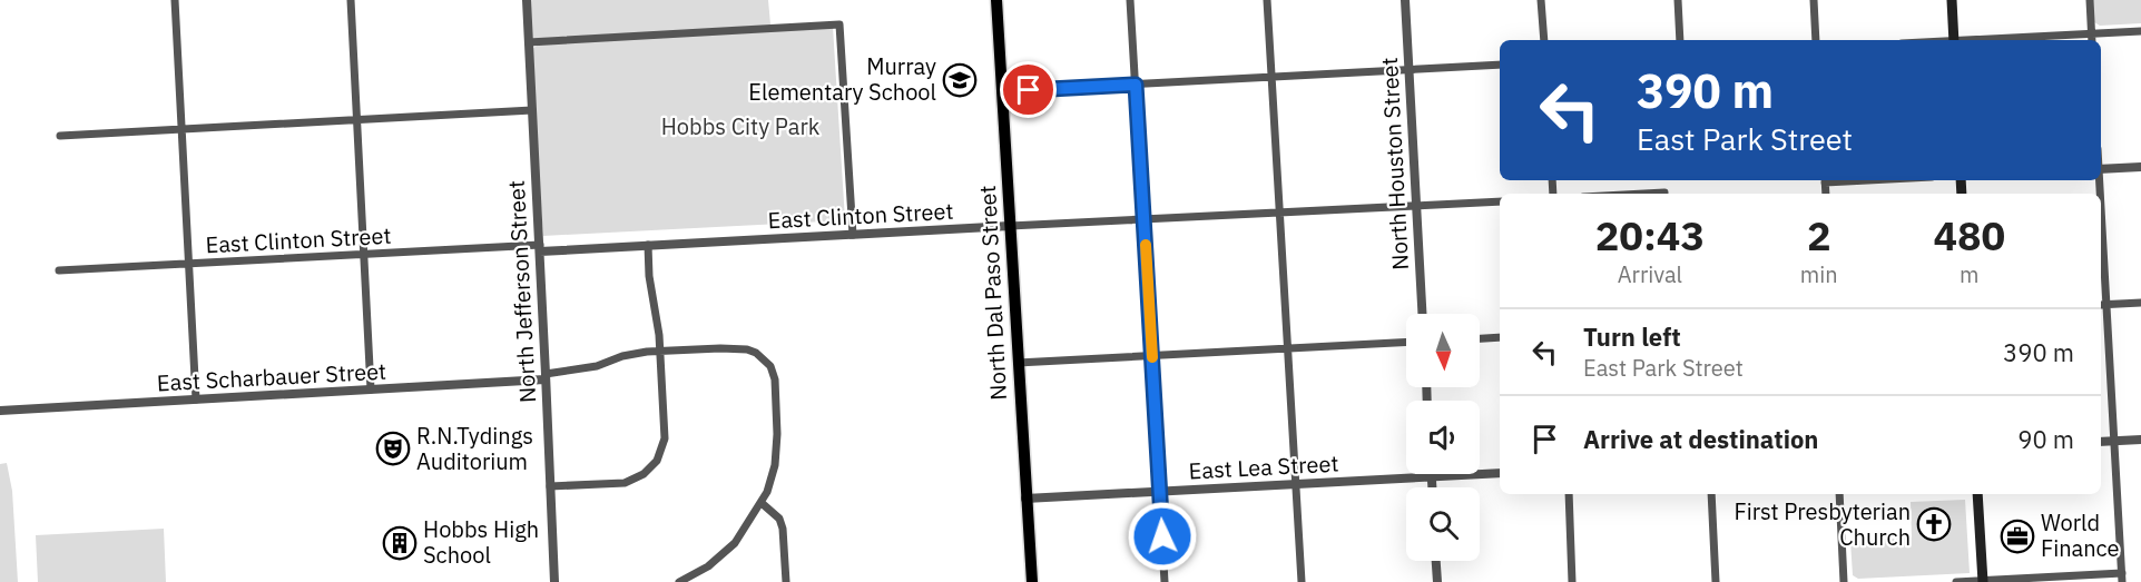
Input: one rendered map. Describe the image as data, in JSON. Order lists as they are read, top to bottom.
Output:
{
  "streets": {
    "main road": ["North Dal Paso Street"],
    "street": [
      "North Houston Street",
      "East Clinton Street",
      "North Jefferson Street",
      "East Scharbauer Street",
      "East Lea Street"
    ]
  },
  "crossings": [
    ["North Houston Street", "East Clinton Street"],
    ["East Clinton Street", "North Jefferson Street"],
    ["East Clinton Street", "North Dal Paso Street"],
    ["North Jefferson Street", "East Scharbauer Street"],
    ["North Dal Paso Street", "East Lea Street"]
  ],
  "parks": ["Hobbs City Park"],
  "places": {
    "school or university": ["Murray Elementary School"],
    "theatre": ["R.N.Tydings Auditorium"],
    "church": ["First Presbyterian Church"],
    "office": ["World Finance"],
    "building": ["Hobbs High School"]
  },
  "north": "bottom",
  "page": {
    "turn": ["390 m", "East Park Street"],
    "eta": [
      "20:43",
      "Arrival",
      "2",
      "min",
      "480",
      "m"
    ],
    "list": [
      {
        "name": "Turn left",
        "note": "East Park Street",
        "value": "390 m"
      },
      {
        "name": "Arrive at destination",
        "value": "90 m"
      }
    ]
  }
}
